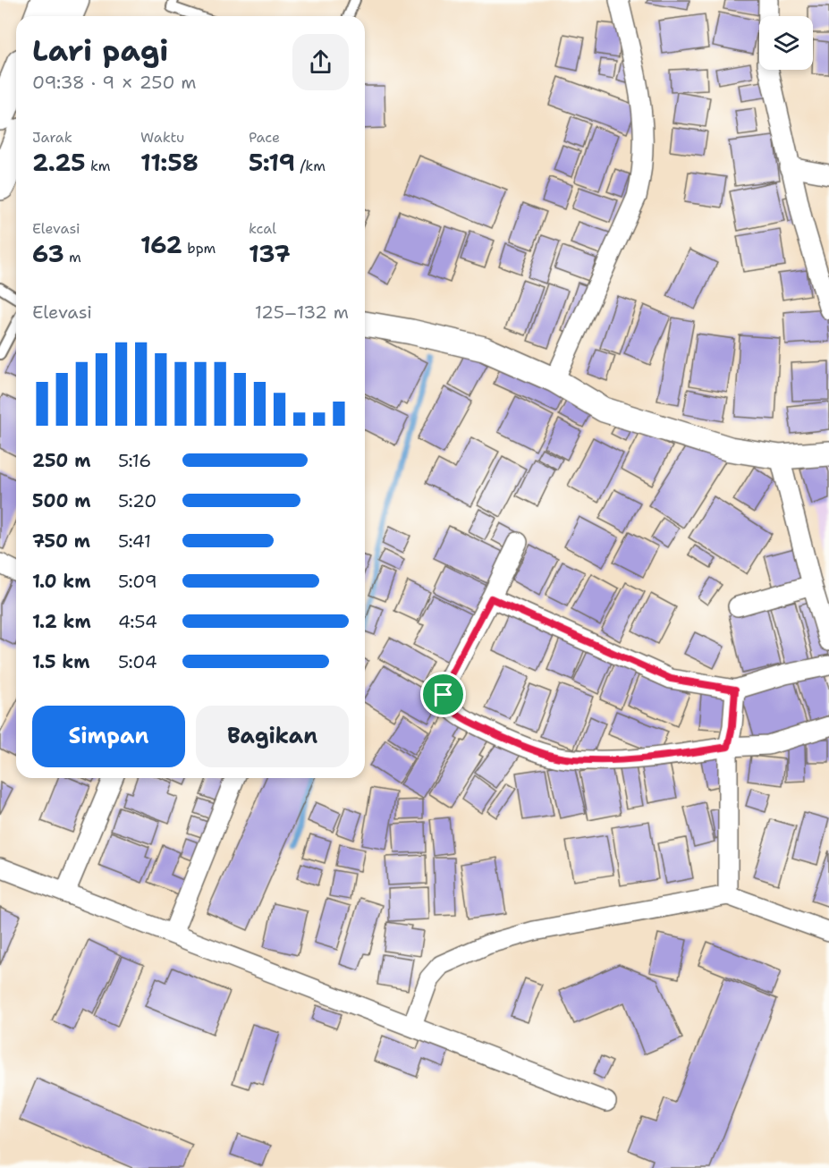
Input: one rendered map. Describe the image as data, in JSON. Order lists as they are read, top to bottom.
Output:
{
  "page": {
    "heading": ["Lari pagi", "09:38 · 9 × 250 m"],
    "stats": [
      ["Jarak", "2.25 km"],
      ["Waktu", "11:58"],
      ["Pace", "5:19 /km"],
      ["Elevasi", "63 m"],
      ["162 bpm"],
      ["kcal", "137"]
    ],
    "chart": ["Elevasi", "125–132 m"],
    "list": [
      {
        "name": "250 m",
        "note": "5:16"
      },
      {
        "name": "500 m",
        "note": "5:20"
      },
      {
        "name": "750 m",
        "note": "5:41"
      },
      {
        "name": "1.0 km",
        "note": "5:09"
      },
      {
        "name": "1.2 km",
        "note": "4:54"
      },
      {
        "name": "1.5 km",
        "note": "5:04"
      }
    ],
    "buttons": ["Simpan", "Bagikan"]
  }
}
